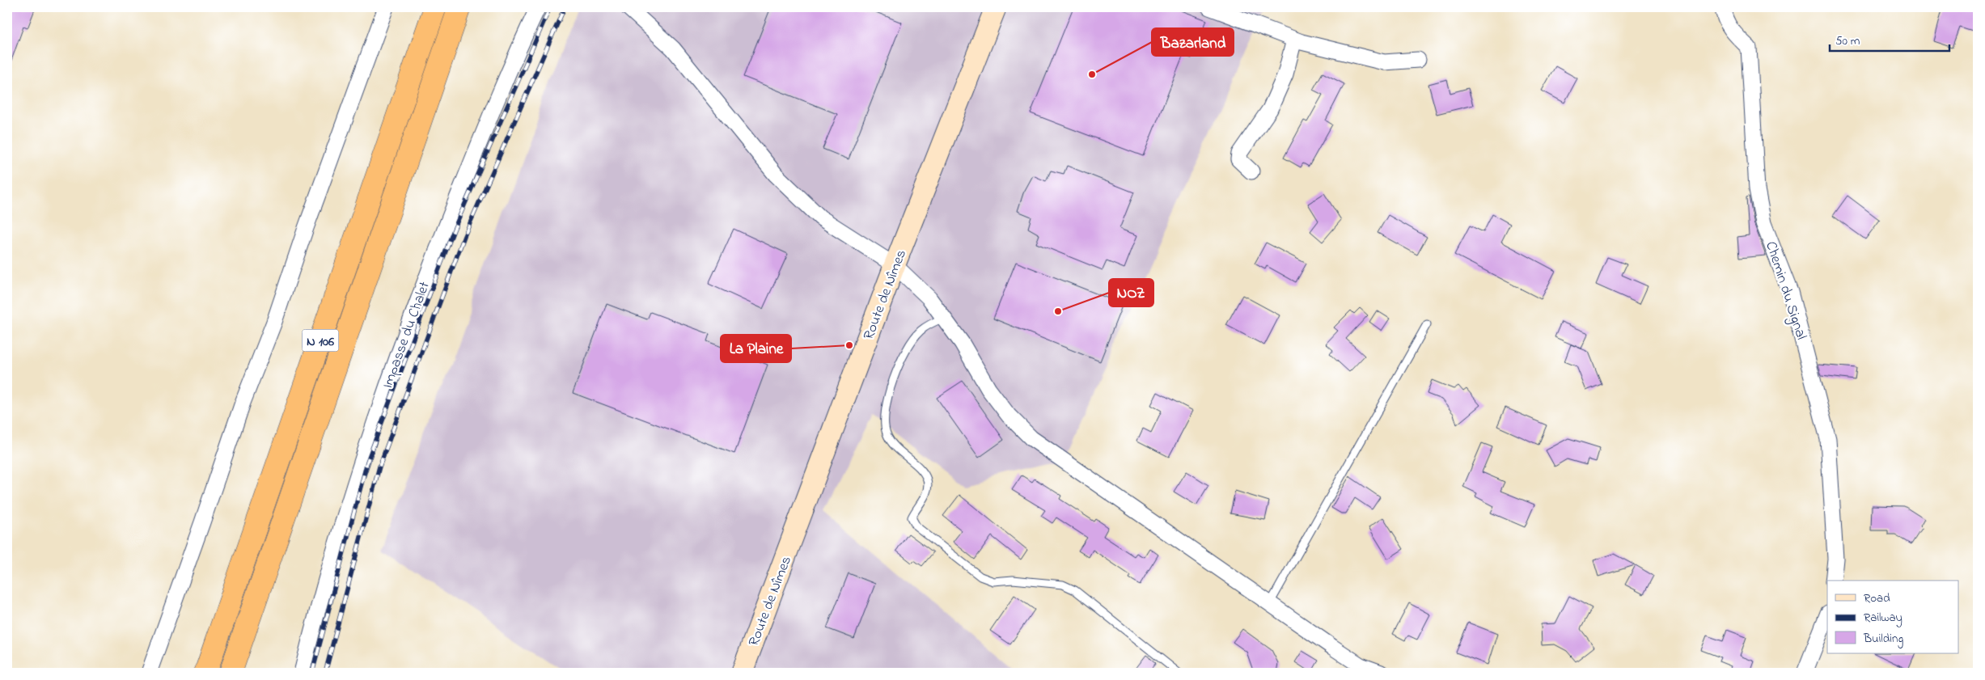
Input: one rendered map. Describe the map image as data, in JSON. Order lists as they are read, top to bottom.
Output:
{
  "streets": {
    "highway": ["N 106"],
    "main road": ["Route de Nîmes"],
    "street": ["Chemin du Signal", "Impasse du Chalet"]
  },
  "places": ["Bazarland", "NOZ", "La Plaine"],
  "legend": ["Road", "Railway", "Building"],
  "scale_bar": "50 m"
}
